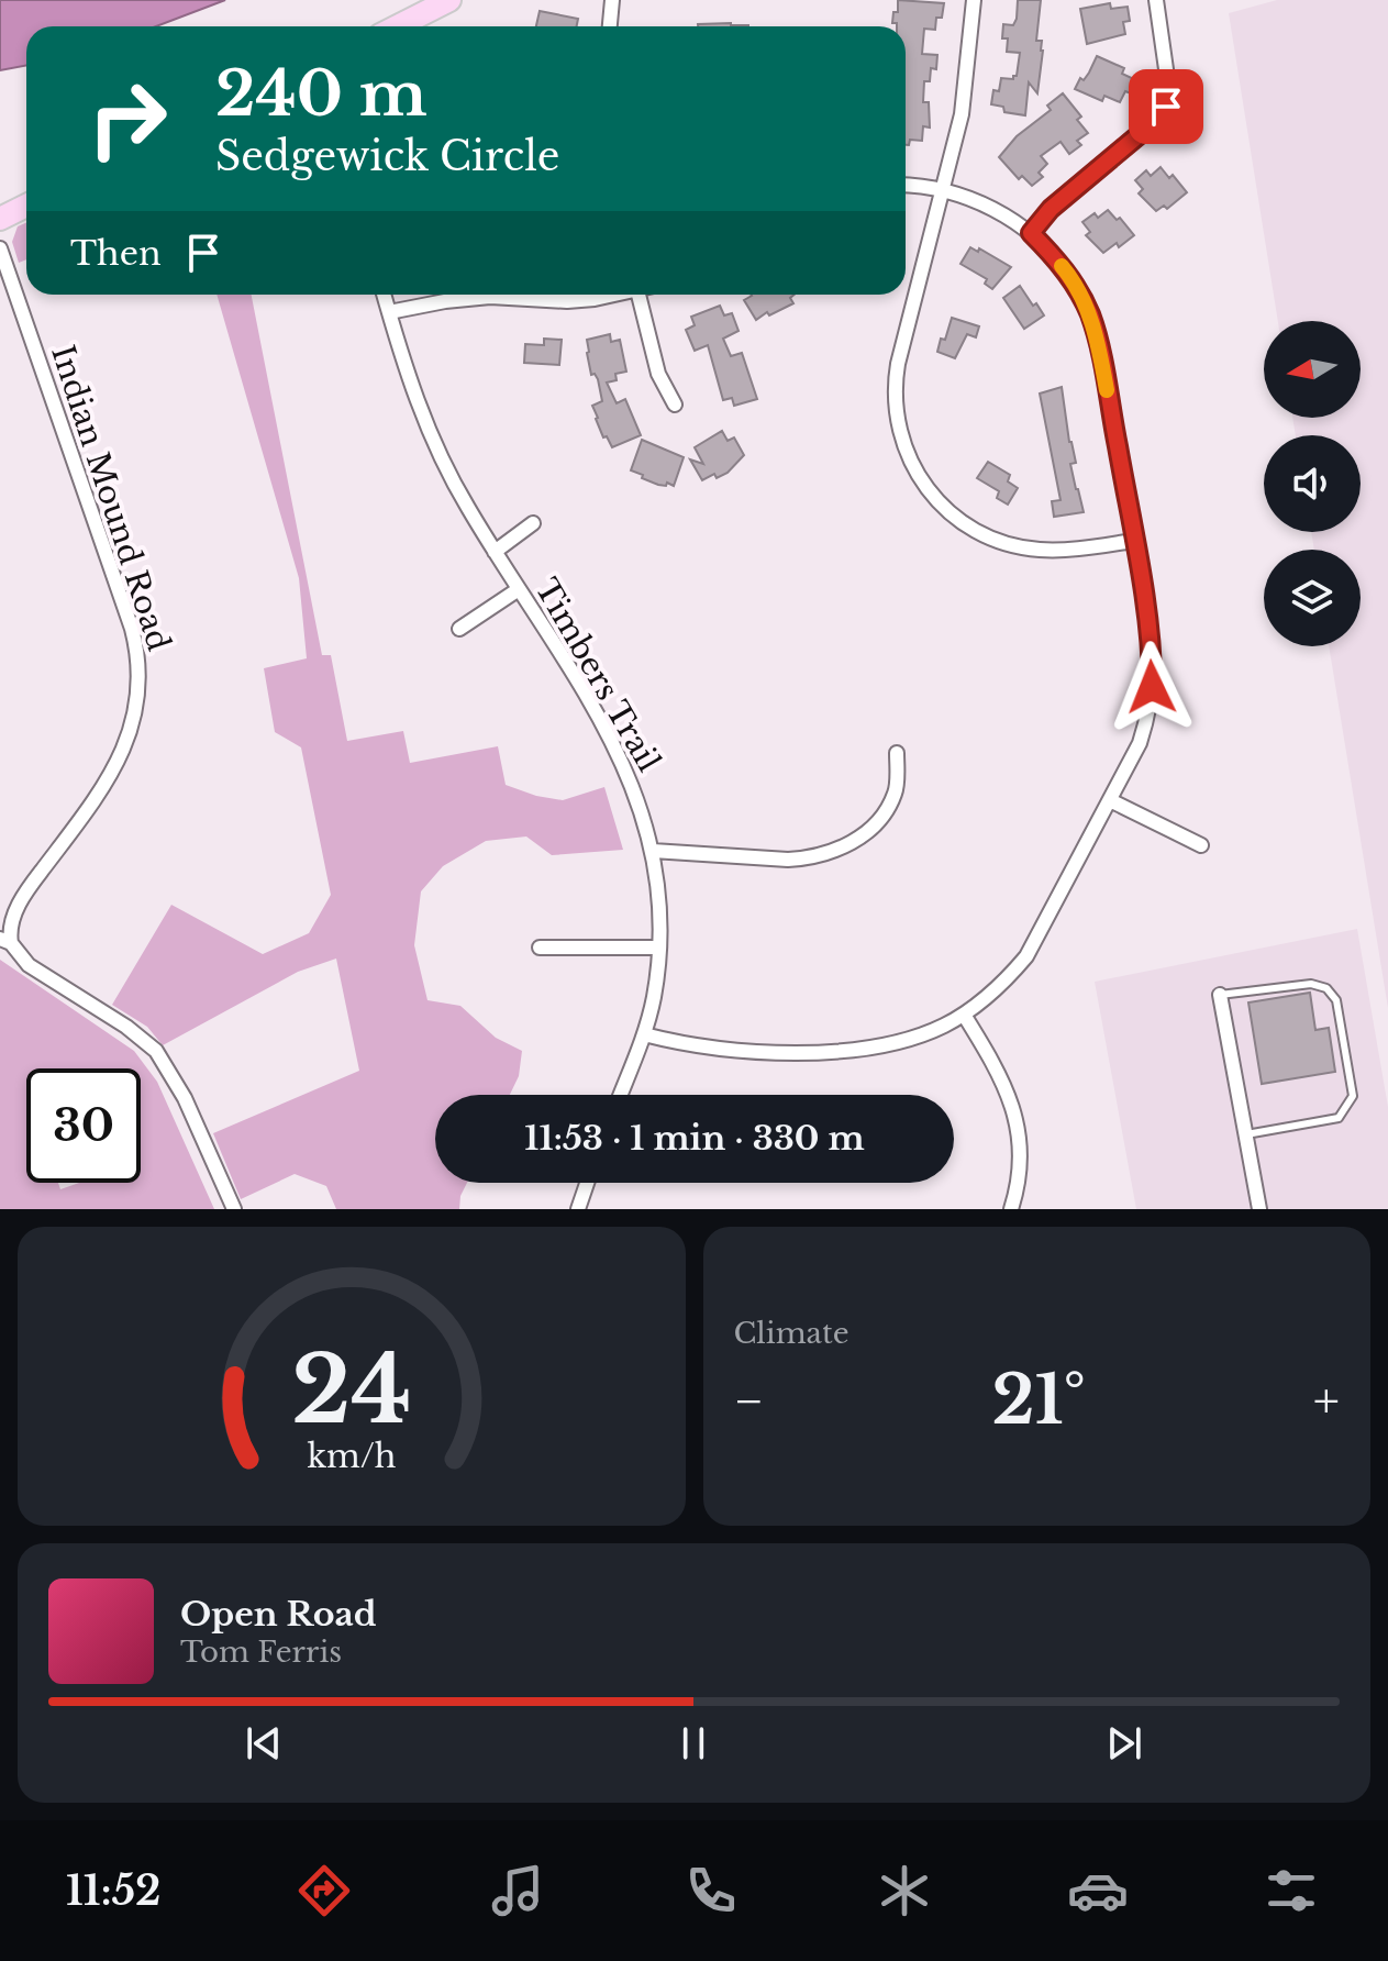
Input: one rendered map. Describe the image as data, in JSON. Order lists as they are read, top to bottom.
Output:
{
  "streets": {
    "street": ["Indian Mound Road", "Timbers Trail"]
  },
  "north": "left",
  "page": {
    "turn": ["240 m", "Sedgewick Circle"],
    "then": "Then",
    "limit": "30",
    "trip": "11:53 · 1 min · 330 m",
    "tile": "Climate",
    "heat": ["−", "21°", "+"],
    "song": ["Open Road", "Tom Ferris"],
    "tabs": "11:52",
    "gauge": ["24", "km/h"]
  }
}
